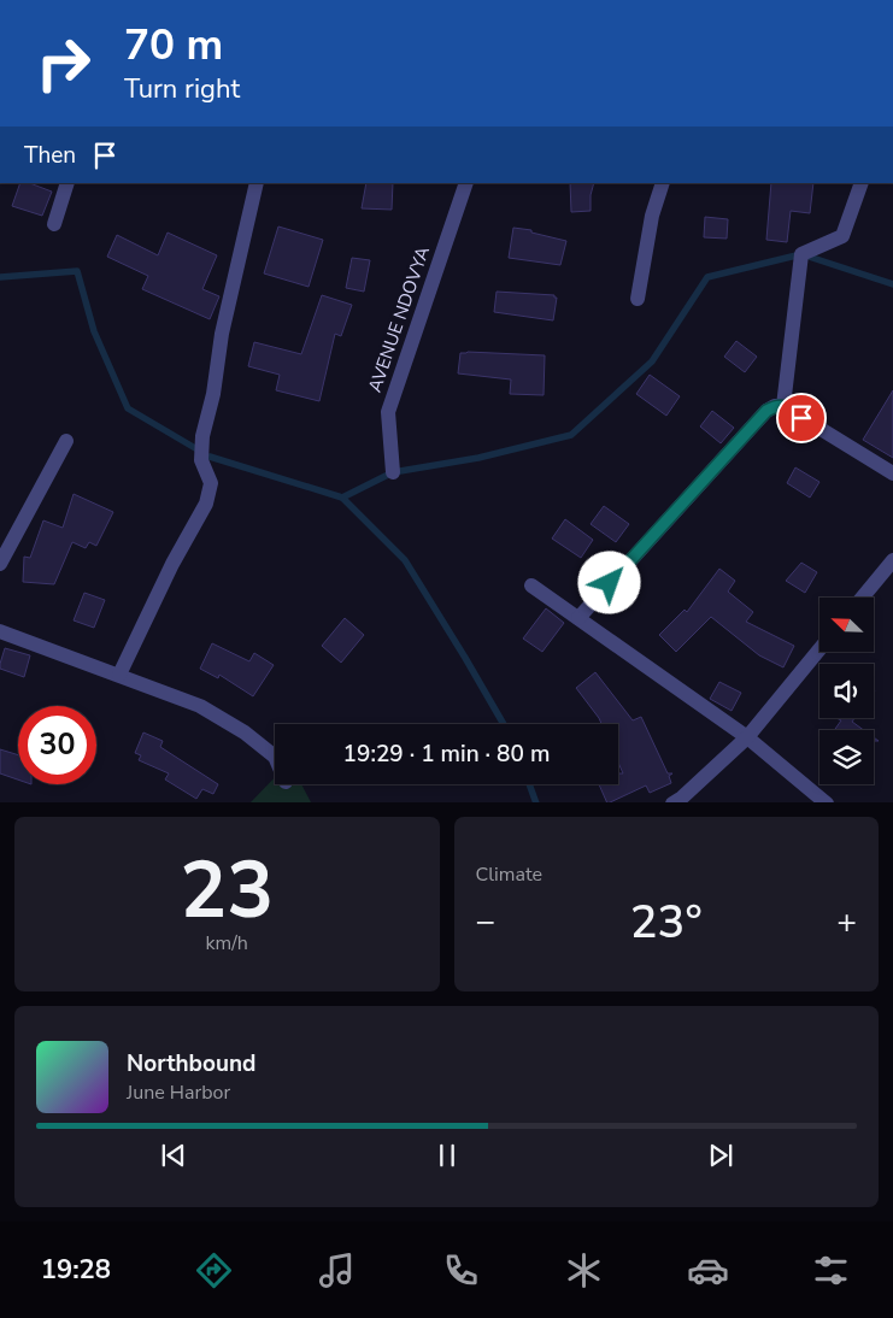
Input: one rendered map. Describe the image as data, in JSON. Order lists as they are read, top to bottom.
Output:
{
  "streets": {
    "street": ["AVENUE NDOVYA"]
  },
  "north": "top left",
  "page": {
    "turn": ["70 m", "Turn right"],
    "then": "Then",
    "limit": "30",
    "trip": "19:29 · 1 min · 80 m",
    "tile": [
      ["23", "km/h"],
      "Climate"
    ],
    "heat": ["−", "23°", "+"],
    "song": ["Northbound", "June Harbor"],
    "tabs": "19:28"
  }
}
